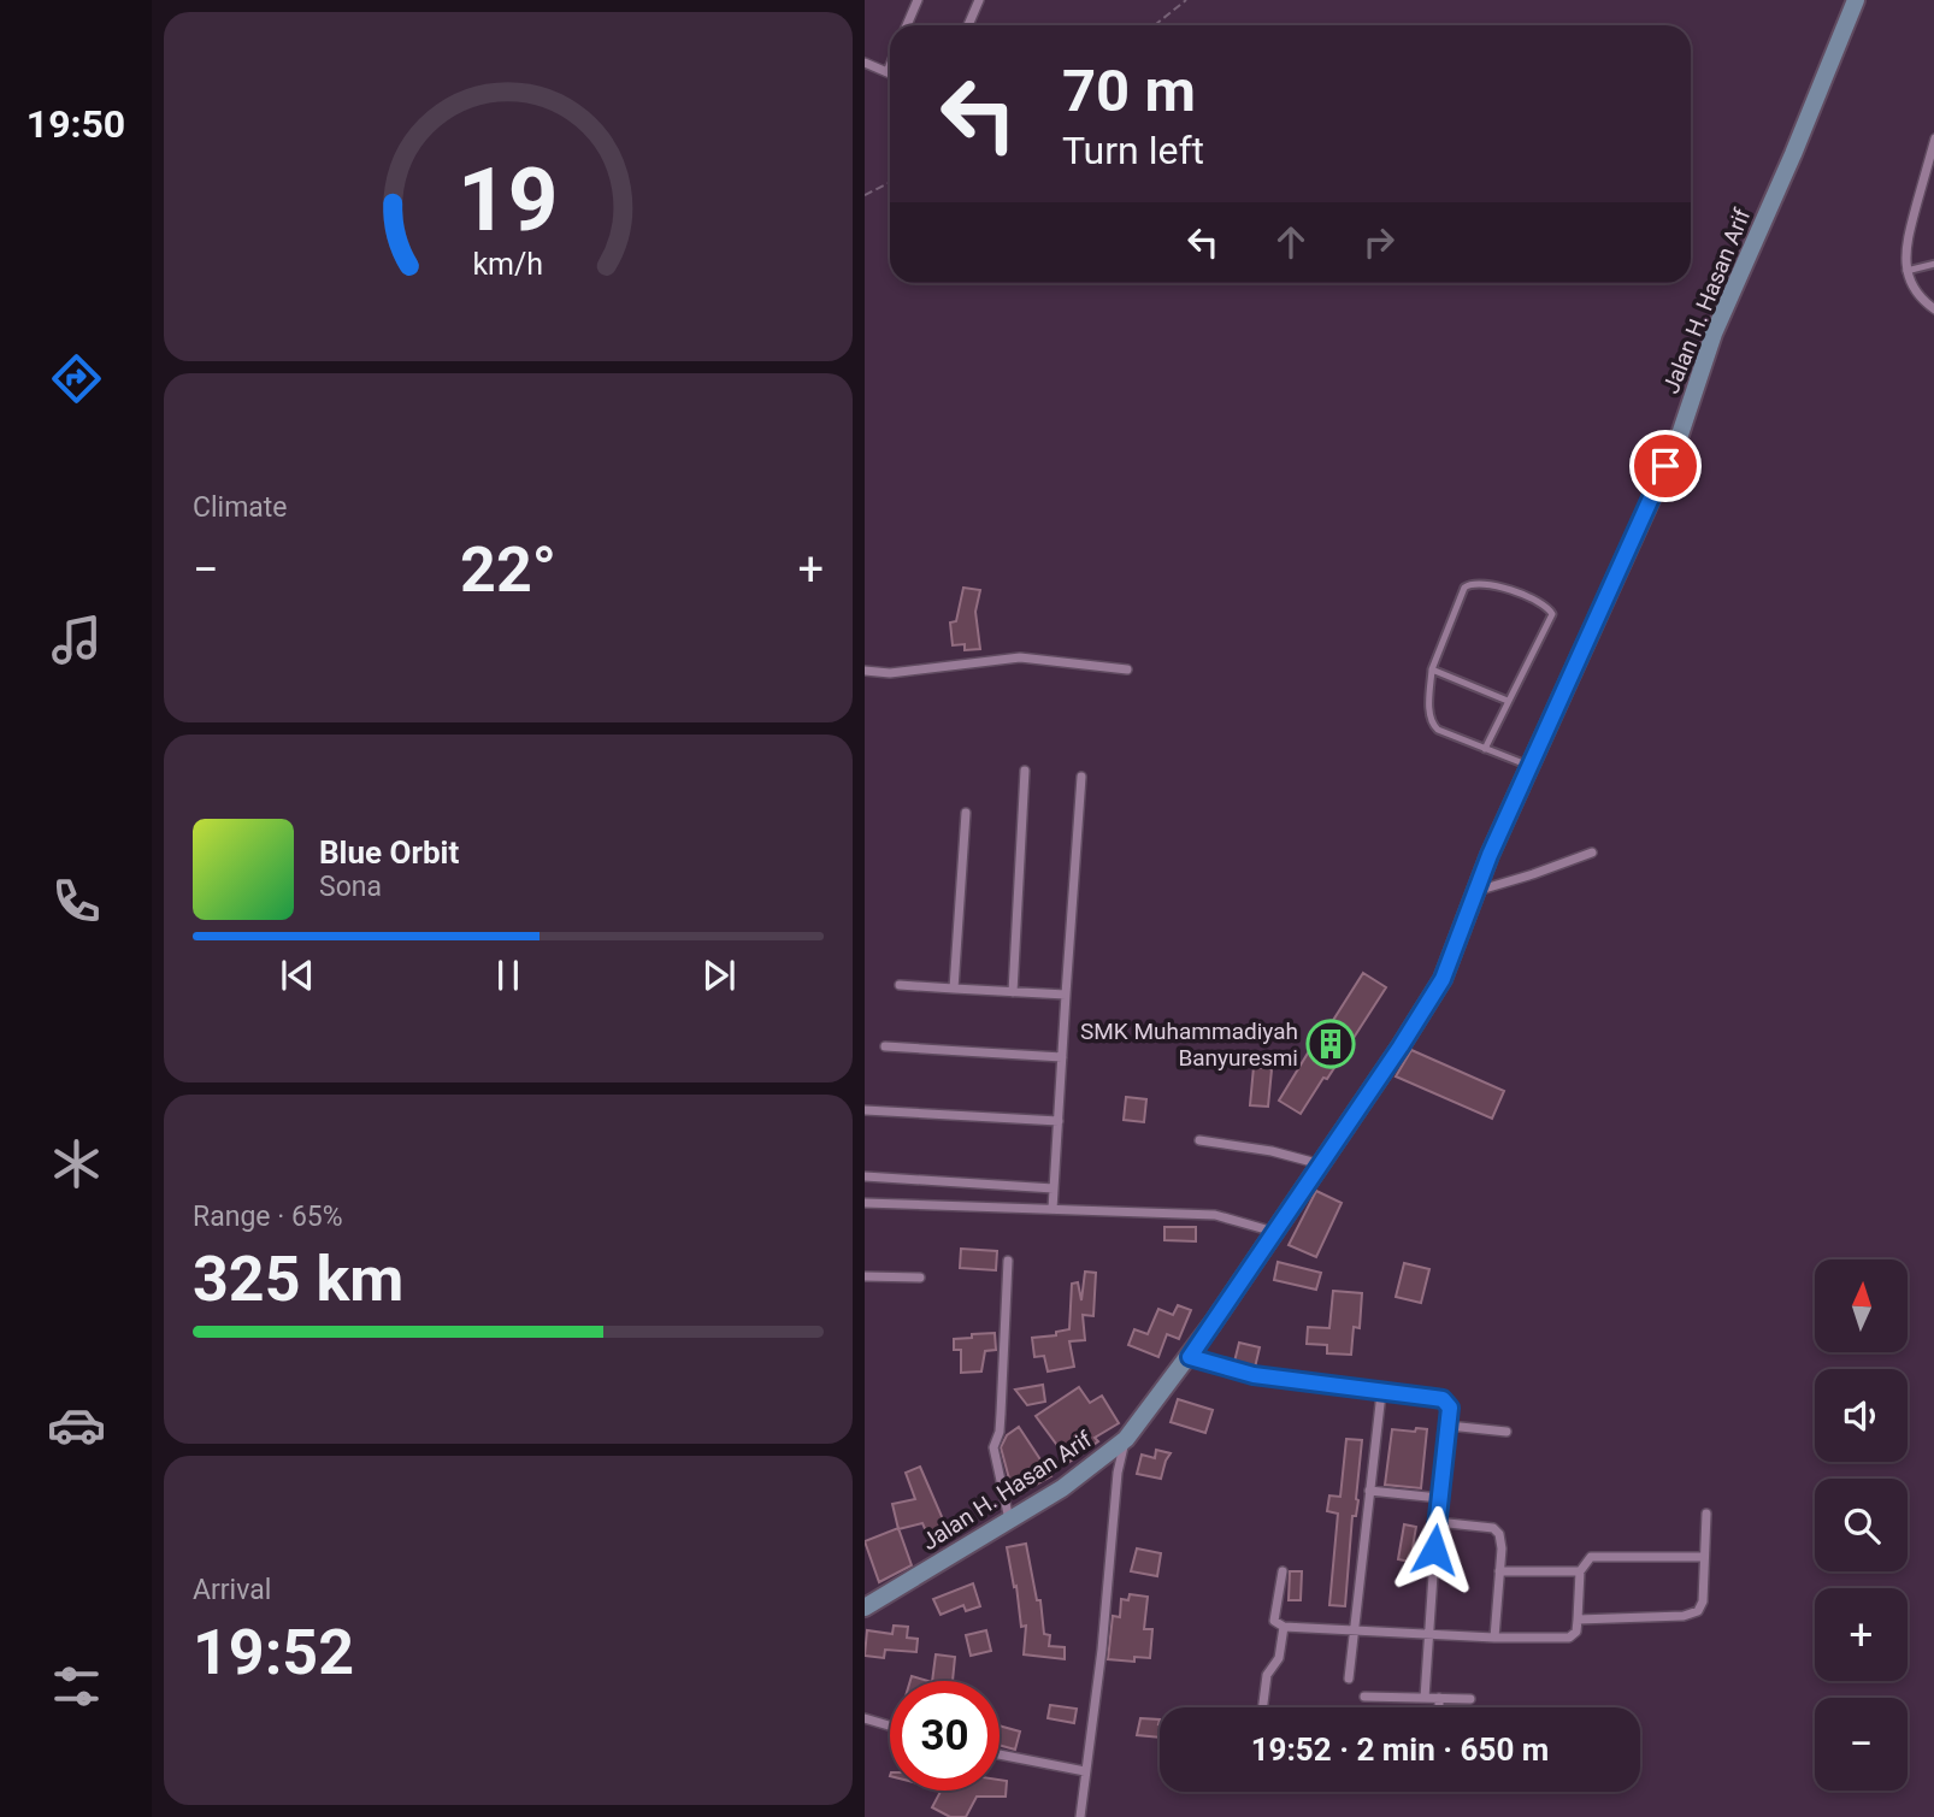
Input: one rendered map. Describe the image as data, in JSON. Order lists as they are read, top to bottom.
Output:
{
  "streets": {
    "main road": ["Jalan H. Hasan Arif"]
  },
  "places": {
    "building": ["SMK Muhammadiyah Banyuresmi"]
  },
  "north": "top",
  "page": {
    "tabs": "19:50",
    "turn": ["70 m", "Turn left"],
    "tile": [
      "Climate",
      ["Range · 65%", "325 km"],
      ["Arrival", "19:52"]
    ],
    "heat": ["−", "22°", "+"],
    "song": ["Blue Orbit", "Sona"],
    "map_buttons": ["+", "−"],
    "limit": "30",
    "trip": "19:52 · 2 min · 650 m",
    "gauge": ["19", "km/h"]
  }
}
